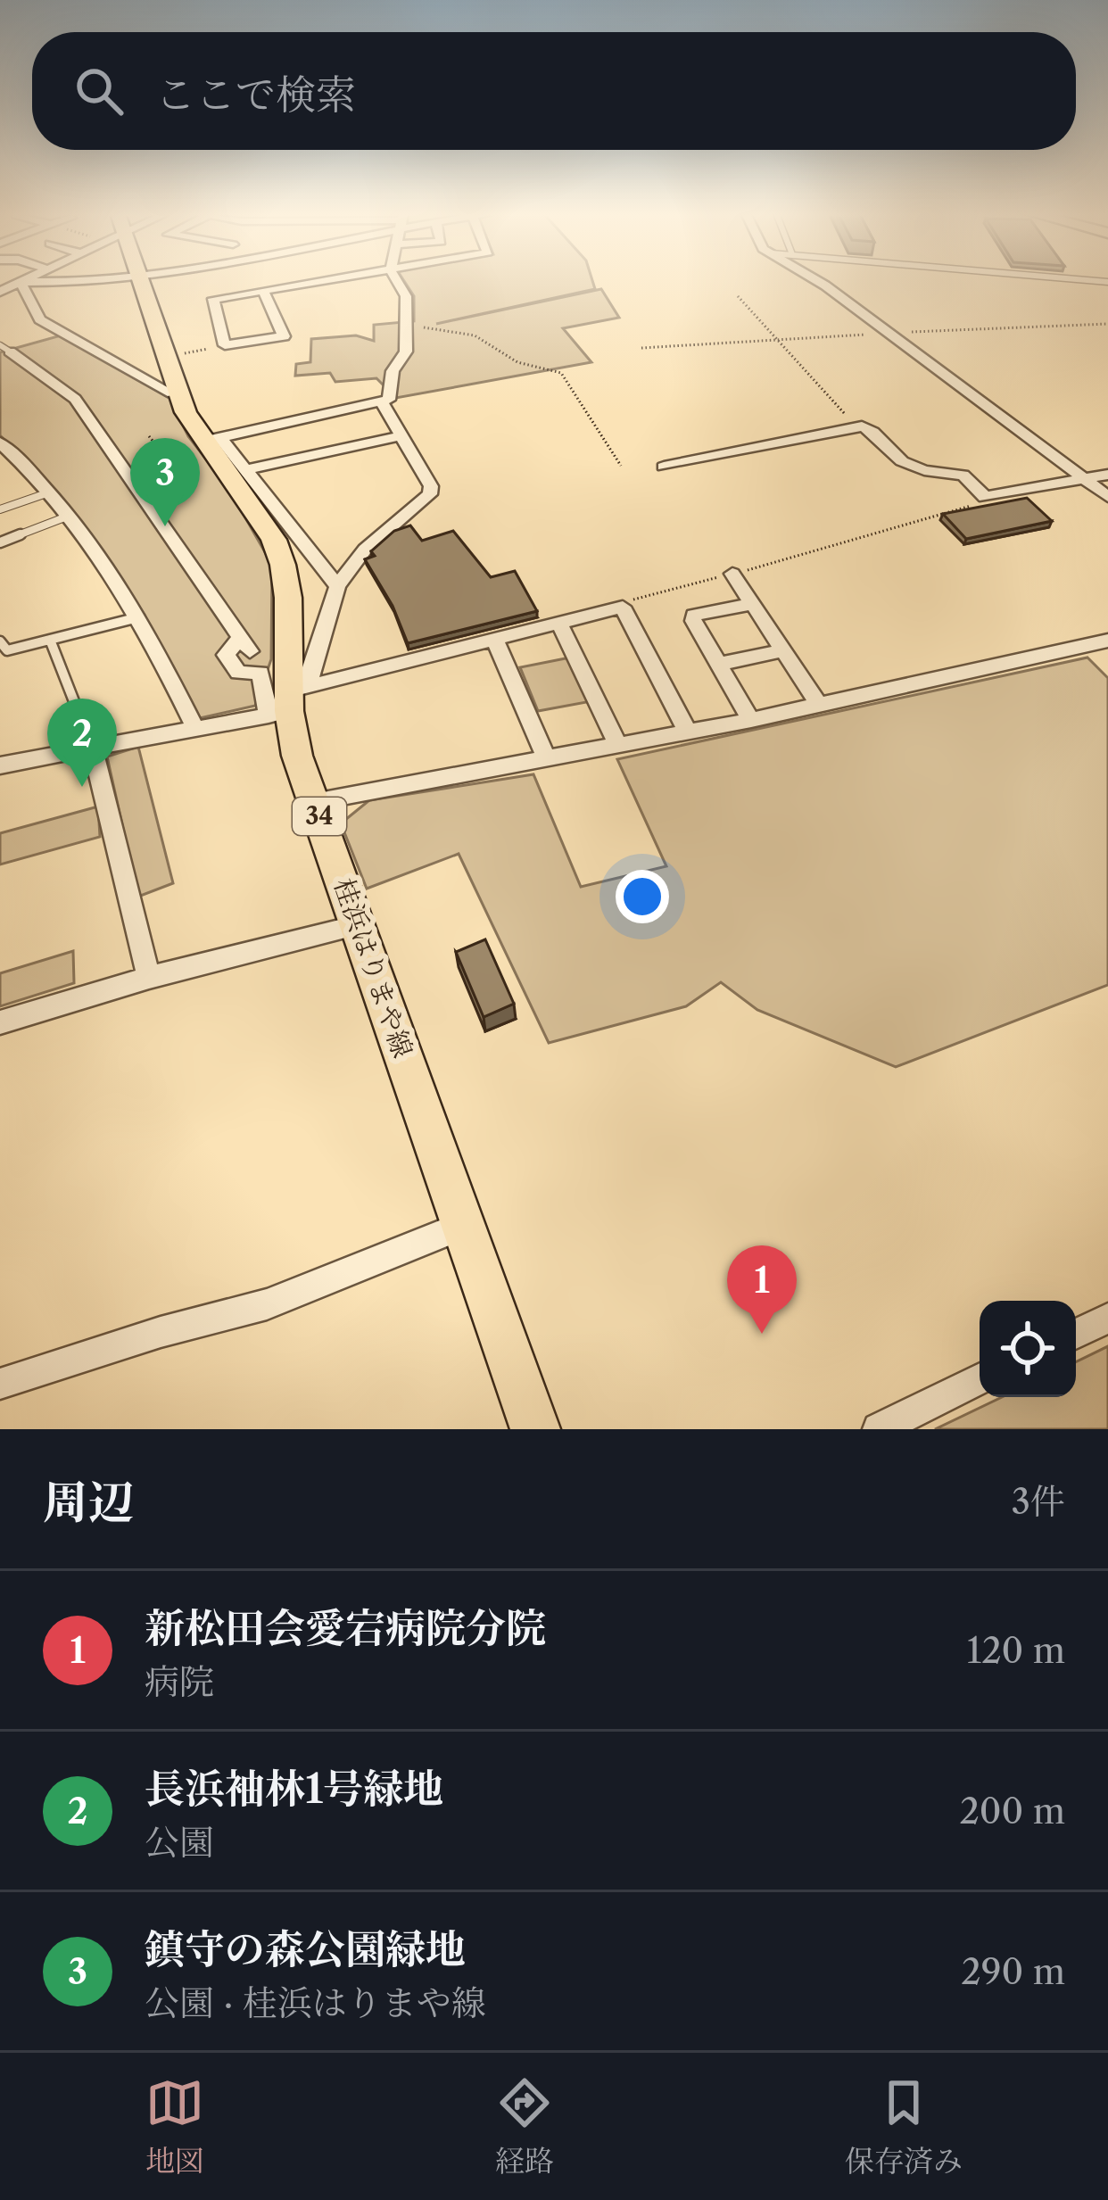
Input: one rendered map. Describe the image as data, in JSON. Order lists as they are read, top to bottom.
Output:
{
  "streets": {
    "main road": ["34", "桂浜はりまや線"]
  },
  "page": {
    "search": "ここで検索",
    "pins": ["3", "2", "1"],
    "heading": ["周辺", "3件"],
    "list": [
      {
        "mark": "1",
        "name": "新松田会愛宕病院分院",
        "note": "病院",
        "value": "120 m"
      },
      {
        "mark": "2",
        "name": "長浜袖林1号緑地",
        "note": "公園",
        "value": "200 m"
      },
      {
        "mark": "3",
        "name": "鎮守の森公園緑地",
        "note": "公園 · 桂浜はりまや線",
        "value": "290 m"
      }
    ],
    "nav": ["地図", "経路", "保存済み"]
  }
}
